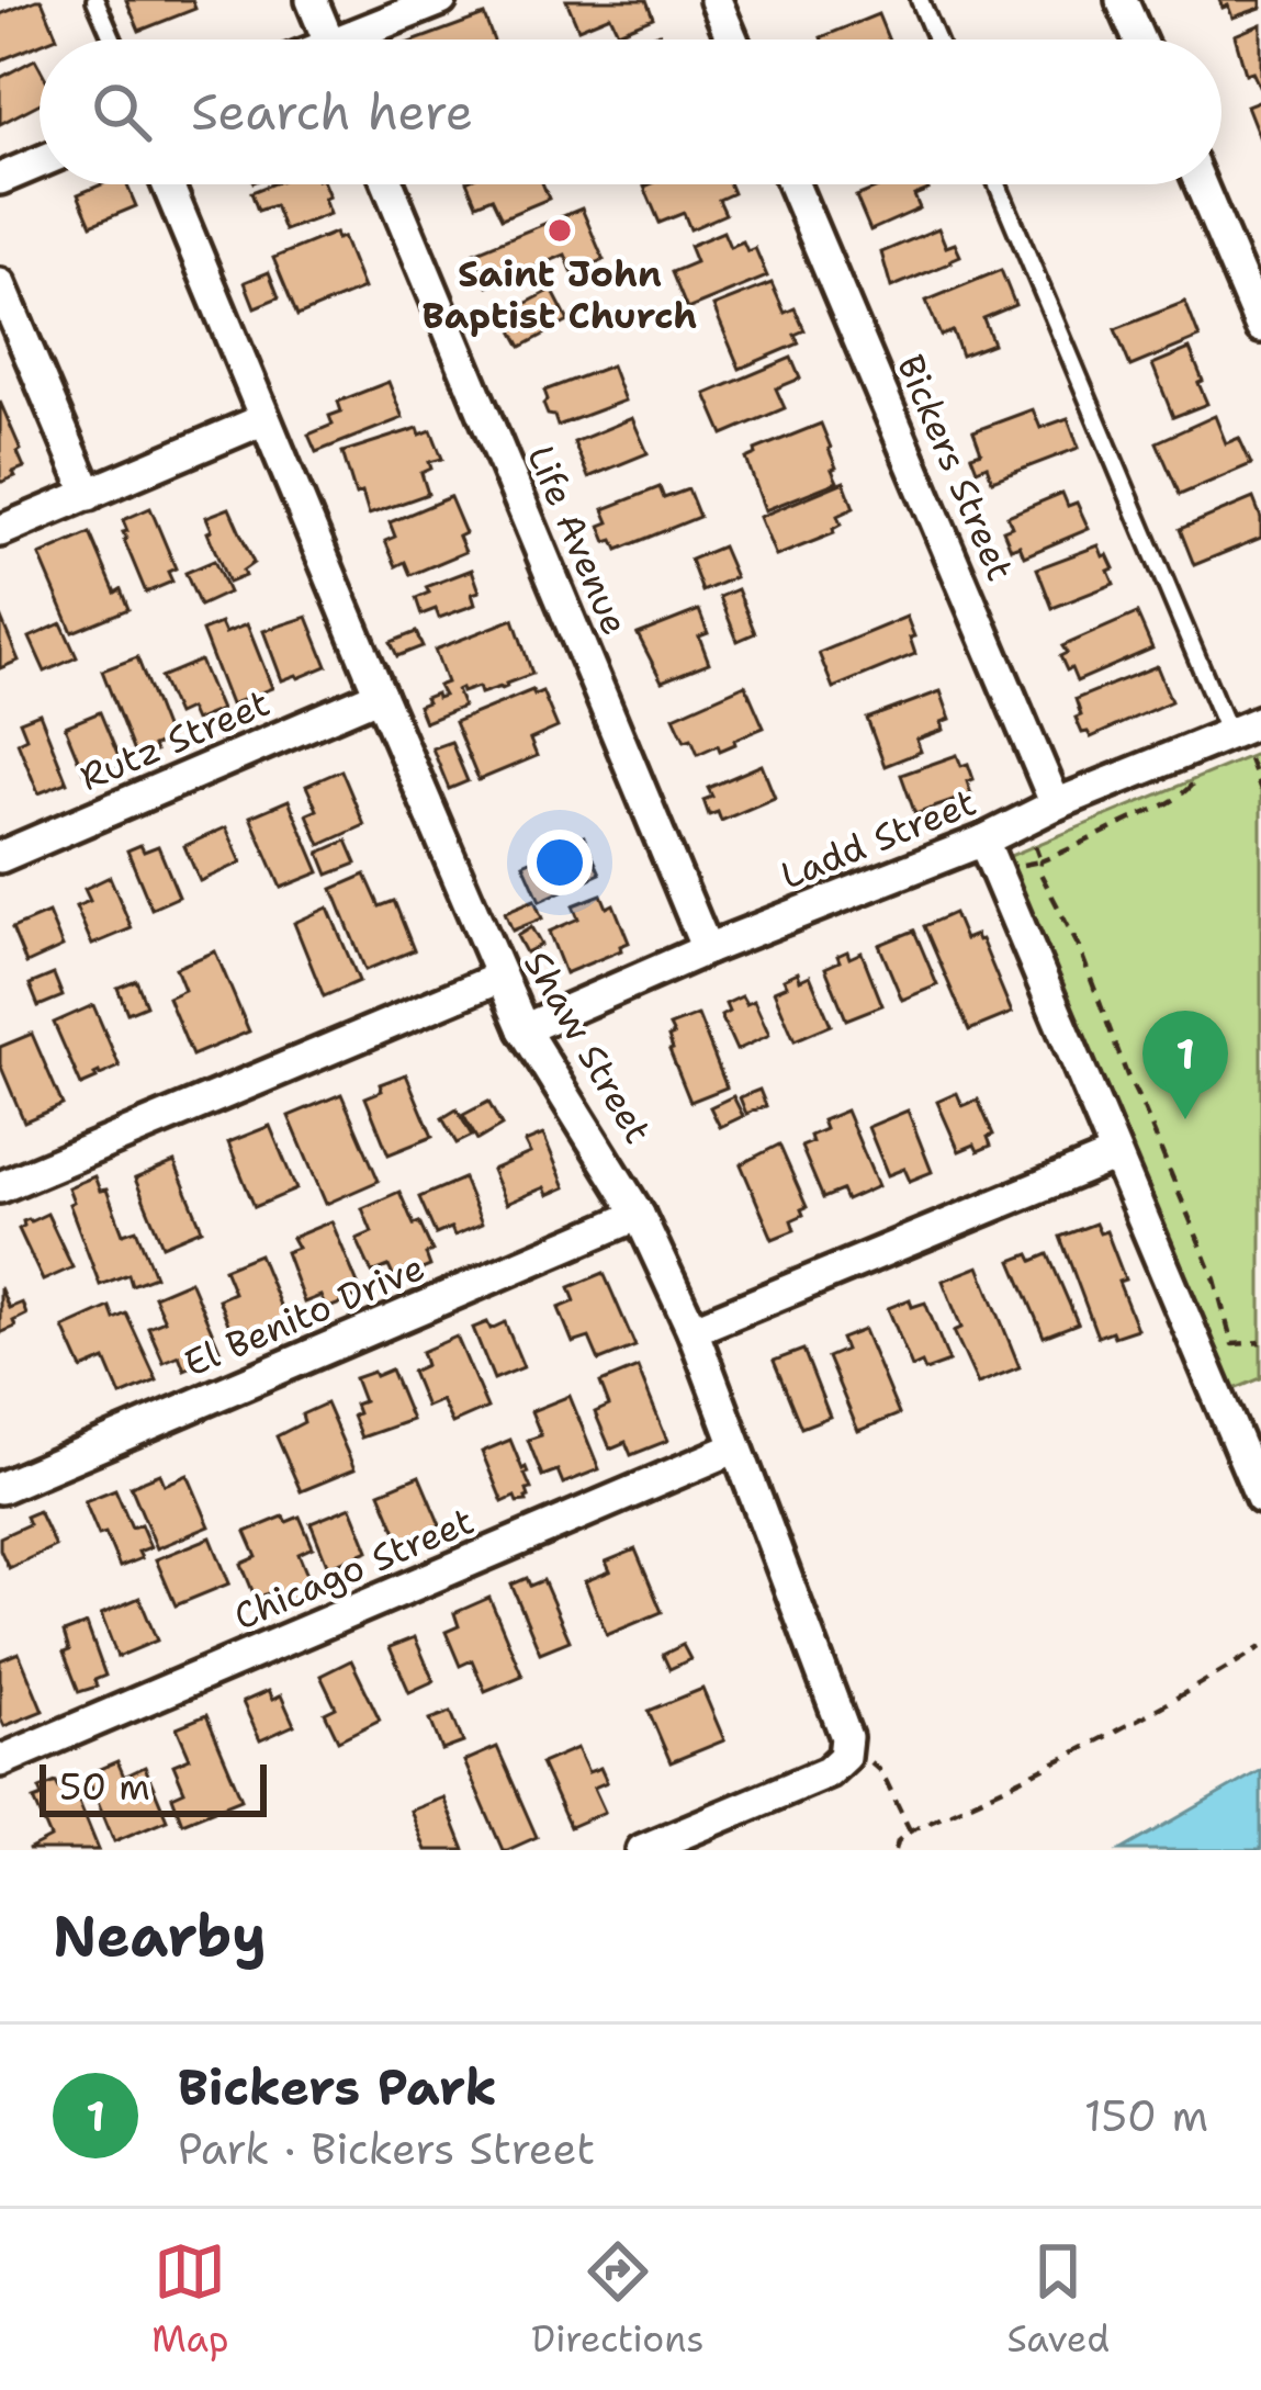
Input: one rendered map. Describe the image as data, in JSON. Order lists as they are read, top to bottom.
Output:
{
  "streets": {
    "street": [
      "Bickers Street",
      "Life Avenue",
      "Rutz Street",
      "Ladd Street",
      "Shaw Street",
      "El Benito Drive",
      "Chicago Street"
    ]
  },
  "crossings": [
    ["Bickers Street", "Ladd Street"],
    ["Life Avenue", "Ladd Street"],
    ["Rutz Street", "Shaw Street"],
    ["Ladd Street", "Shaw Street"],
    ["Shaw Street", "El Benito Drive"],
    ["Shaw Street", "Chicago Street"]
  ],
  "places": ["Saint John Baptist Church"],
  "scale_bar": "50 m",
  "page": {
    "search": "Search here",
    "pins": "1",
    "scale": "50 m",
    "heading": "Nearby",
    "list": [
      {
        "mark": "1",
        "name": "Bickers Park",
        "note": "Park · Bickers Street",
        "value": "150 m"
      }
    ],
    "nav": ["Map", "Directions", "Saved"]
  }
}
